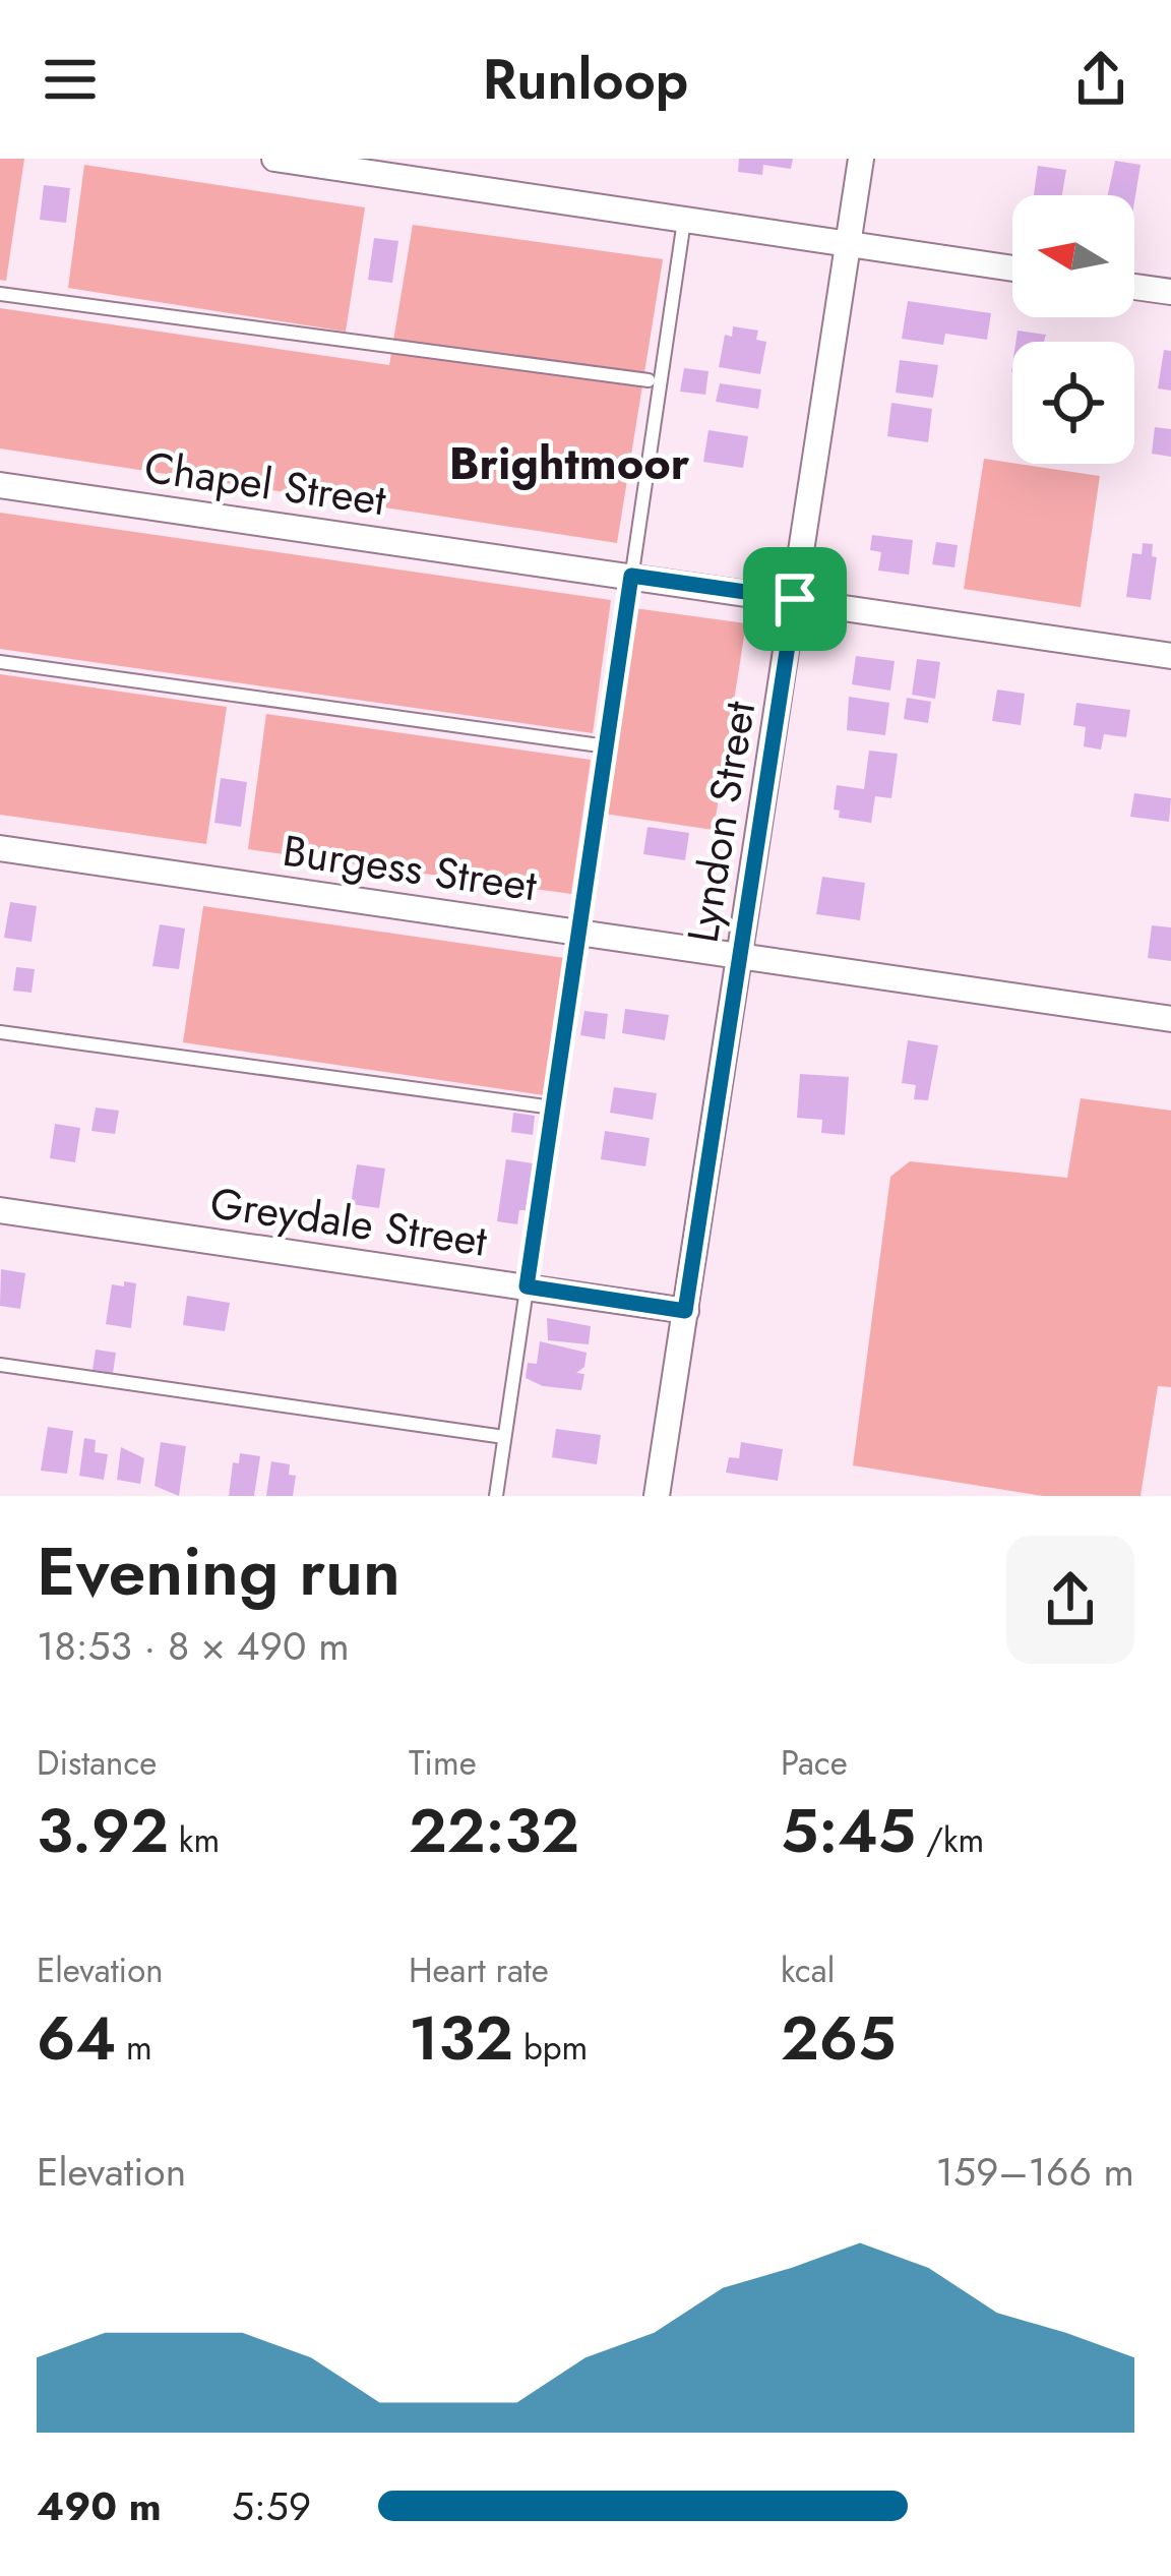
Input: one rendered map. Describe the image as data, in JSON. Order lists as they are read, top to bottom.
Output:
{
  "streets": {
    "street": [
      "Chapel Street",
      "Lyndon Street",
      "Burgess Street",
      "Greydale Street"
    ]
  },
  "crossings": [
    ["Chapel Street", "Lyndon Street"],
    ["Lyndon Street", "Burgess Street"],
    ["Lyndon Street", "Greydale Street"]
  ],
  "districts": ["Brightmoor"],
  "north": "left",
  "page": {
    "header": "Runloop",
    "heading": ["Evening run", "18:53 · 8 × 490 m"],
    "stats": [
      ["Distance", "3.92 km"],
      ["Time", "22:32"],
      ["Pace", "5:45 /km"],
      ["Elevation", "64 m"],
      ["Heart rate", "132 bpm"],
      ["kcal", "265"]
    ],
    "chart": ["Elevation", "159–166 m"],
    "list": [
      {
        "name": "490 m",
        "note": "5:59"
      }
    ]
  }
}
